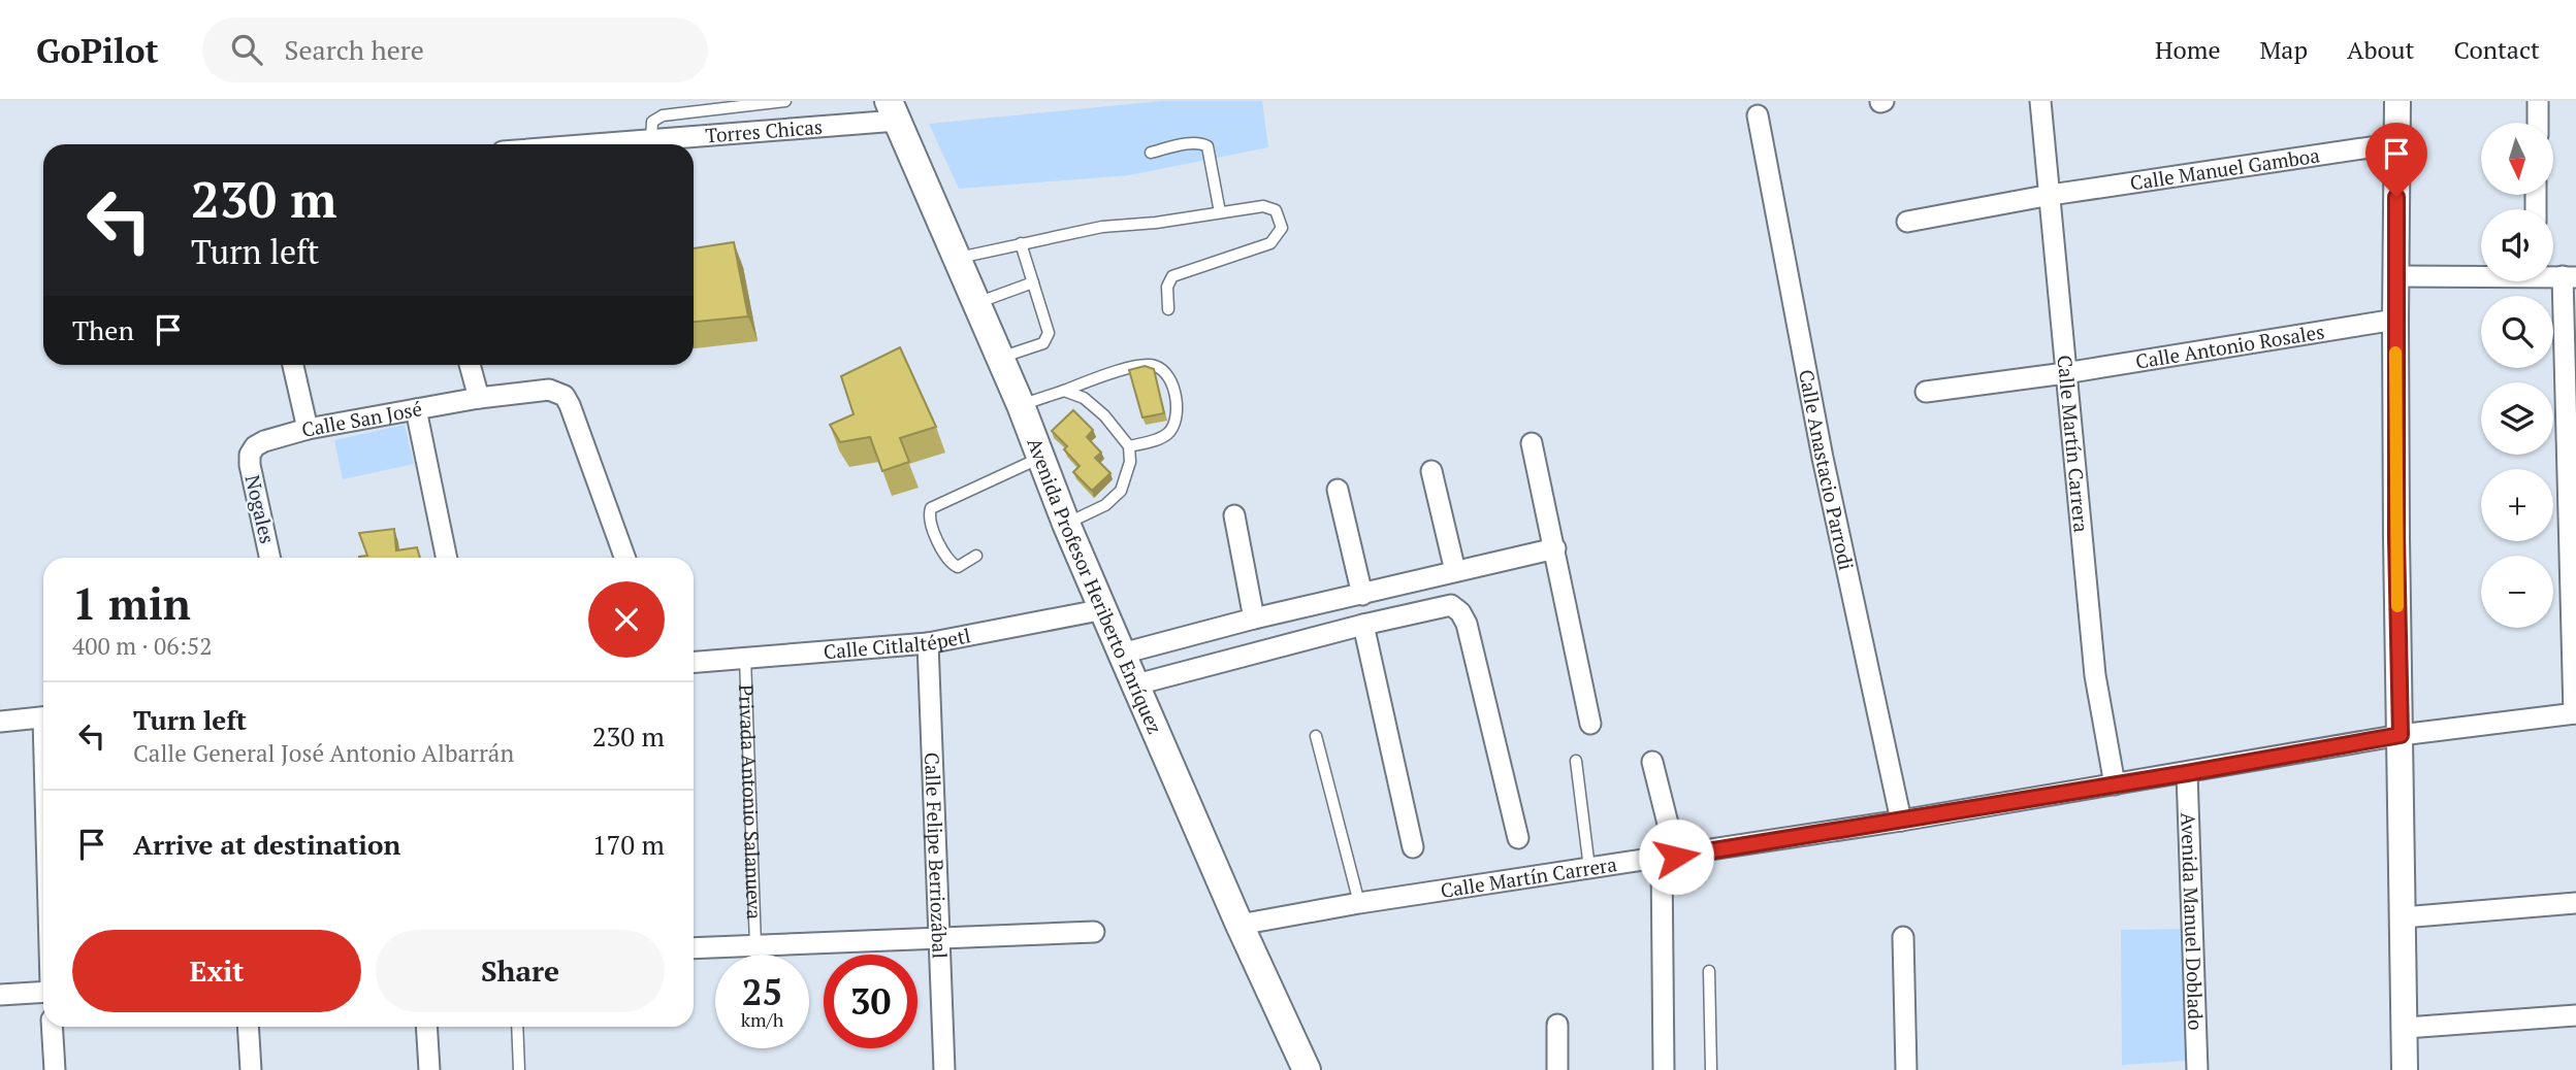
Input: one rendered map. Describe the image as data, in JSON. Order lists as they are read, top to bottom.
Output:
{
  "streets": {
    "main road": ["Avenida Profesor Heriberto Enríquez"],
    "street": [
      "Torres Chicas",
      "Calle Manuel Gamboa",
      "Calle Antonio Rosales",
      "Calle San José",
      "Calle Martín Carrera",
      "Calle Anastacio Parrodi",
      "Nogales",
      "Calle Citlaltépetl",
      "Calle Felipe Berriozábal",
      "Avenida Manuel Doblado"
    ],
    "lane": ["Privada Antonio Salanueva"]
  },
  "crossings": [
    ["Torres Chicas", "Avenida Profesor Heriberto Enríquez"],
    ["Calle Manuel Gamboa", "Calle Martín Carrera"],
    ["Calle Antonio Rosales", "Calle Martín Carrera"],
    ["Calle San José", "Nogales"],
    ["Calle Martín Carrera", "Calle Anastacio Parrodi"],
    ["Calle Martín Carrera", "Avenida Profesor Heriberto Enríquez"],
    ["Calle Martín Carrera", "Avenida Manuel Doblado"],
    ["Avenida Profesor Heriberto Enríquez", "Calle Citlaltépetl"],
    ["Calle Citlaltépetl", "Privada Antonio Salanueva"],
    ["Calle Citlaltépetl", "Calle Felipe Berriozábal"]
  ],
  "north": "bottom",
  "page": {
    "header": "GoPilot",
    "search": "Search here",
    "nav": [
      "Home",
      "Map",
      "About",
      "Contact"
    ],
    "map_buttons": ["+", "−"],
    "turn": ["230 m", "Turn left"],
    "then": "Then",
    "heading": ["1 min", "400 m · 06:52"],
    "list": [
      {
        "name": "Turn left",
        "note": "Calle General José Antonio Albarrán",
        "value": "230 m"
      },
      {
        "name": "Arrive at destination",
        "value": "170 m"
      }
    ],
    "buttons": ["Exit", "Share"],
    "speed": "25 km/h",
    "limit": "30"
  }
}
